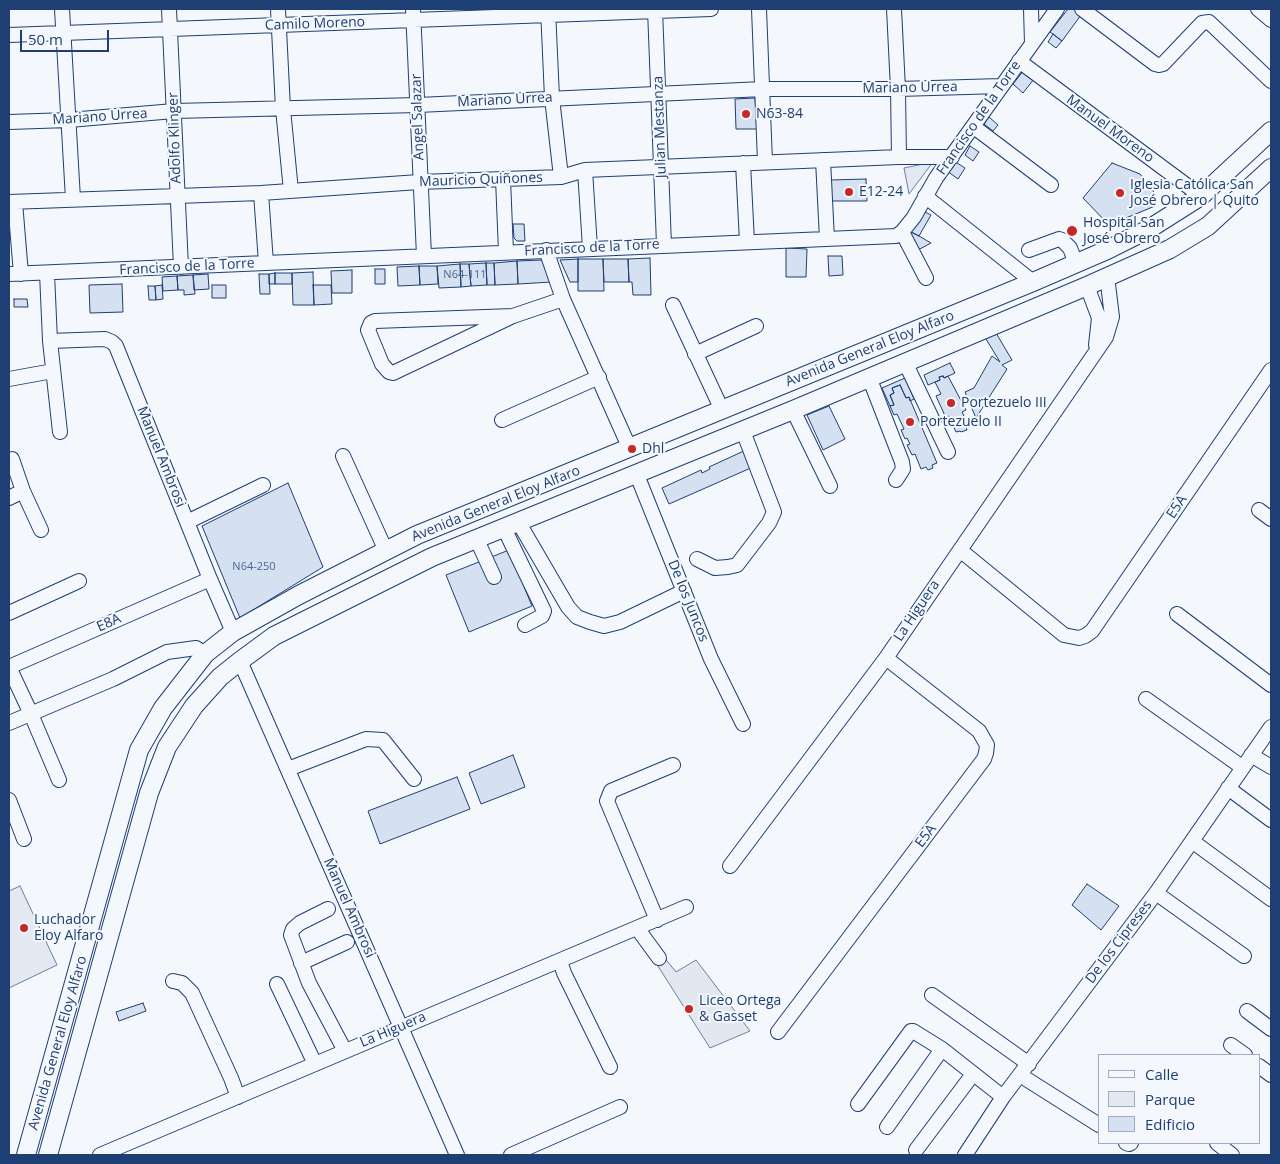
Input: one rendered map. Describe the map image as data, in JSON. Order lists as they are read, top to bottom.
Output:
{
  "streets": {
    "main road": ["Avenida General Eloy Alfaro"],
    "street": [
      "Camilo Moreno",
      "Mariano Urrea",
      "Angel Salazar",
      "Francisco de la Torre",
      "Julian Mestanza",
      "Manuel Moreno",
      "Adolfo Klinger",
      "Mauricio Quiñones",
      "Manuel Ambrosi",
      "E5A",
      "De los Juncos",
      "La Higuera",
      "E8A",
      "De los Cipreses"
    ]
  },
  "crossings": [
    ["Camilo Moreno", "Angel Salazar"],
    ["Camilo Moreno", "Julian Mestanza"],
    ["Camilo Moreno", "Adolfo Klinger"],
    ["Mariano Urrea", "Angel Salazar"],
    ["Mariano Urrea", "Francisco de la Torre"],
    ["Mariano Urrea", "Julian Mestanza"],
    ["Mariano Urrea", "Adolfo Klinger"],
    ["Angel Salazar", "Francisco de la Torre"],
    ["Angel Salazar", "Mauricio Quiñones"],
    ["Francisco de la Torre", "Julian Mestanza"],
    ["Francisco de la Torre", "Manuel Moreno"],
    ["Francisco de la Torre", "Adolfo Klinger"],
    ["Francisco de la Torre", "Mauricio Quiñones"],
    ["Julian Mestanza", "Mauricio Quiñones"],
    ["Manuel Moreno", "Avenida General Eloy Alfaro"],
    ["Adolfo Klinger", "Mauricio Quiñones"],
    ["Avenida General Eloy Alfaro", "Manuel Ambrosi"],
    ["Avenida General Eloy Alfaro", "De los Juncos"],
    ["Avenida General Eloy Alfaro", "La Higuera"],
    ["Manuel Ambrosi", "La Higuera"],
    ["Manuel Ambrosi", "E8A"],
    ["E5A", "La Higuera"]
  ],
  "places": [
    "N63-84",
    "E12-24",
    "Iglesia Católica San José Obrero | Quito",
    "Hospital San José Obrero",
    "Portezuelo III",
    "Portezuelo II",
    "Dhl",
    "Luchador Eloy Alfaro",
    "Liceo Ortega & Gasset"
  ],
  "house_numbers": ["N64-111", "N64-250"],
  "legend": ["Calle", "Parque", "Edificio"],
  "scale_bar": "50 m"
}
